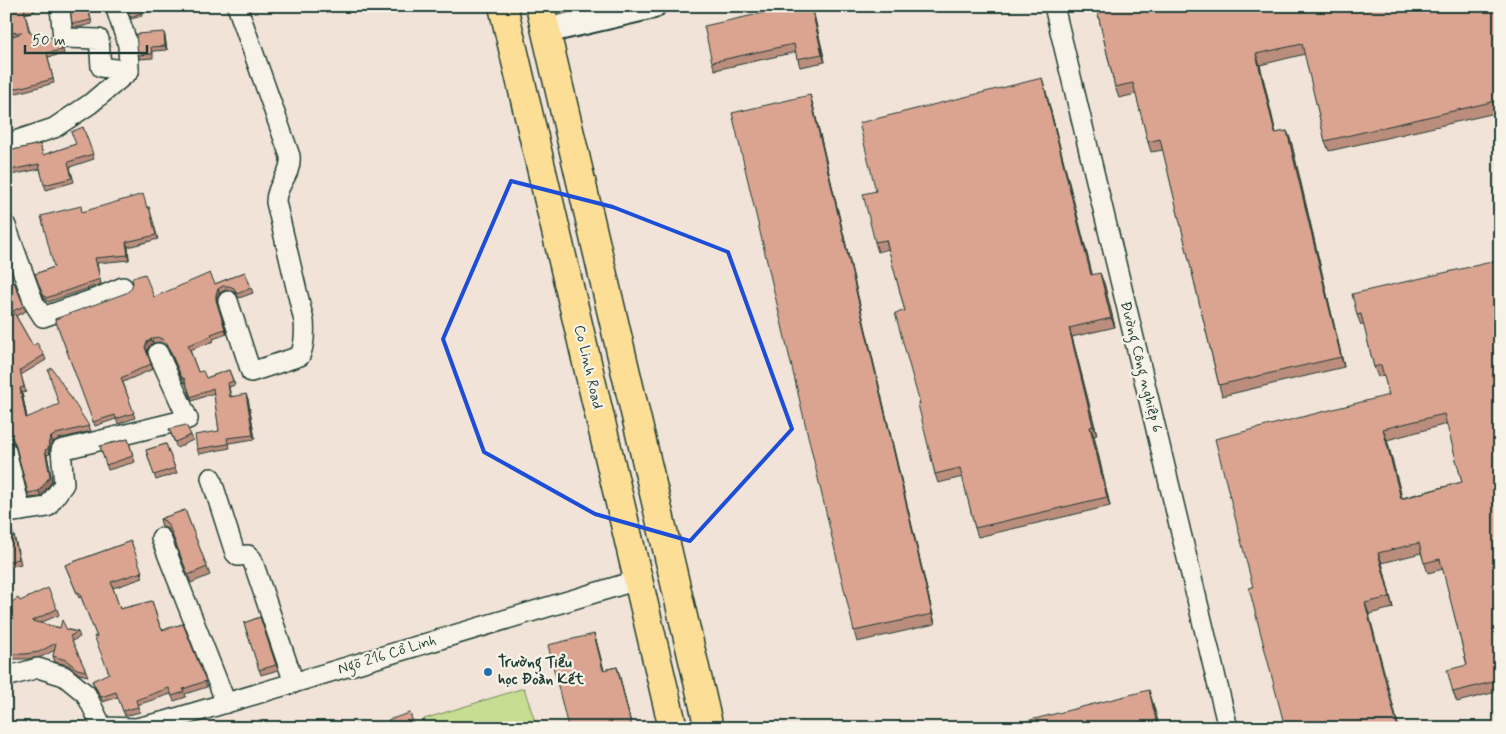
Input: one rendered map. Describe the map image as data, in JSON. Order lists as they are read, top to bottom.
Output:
{
  "streets": {
    "main road": ["Co Linh Road"],
    "street": ["Đường Công nghiệp 6", "Ngõ 216 Cổ Linh"]
  },
  "crossings": [
    ["Co Linh Road", "Ngõ 216 Cổ Linh"]
  ],
  "places": ["Trường Tiểu học Đoàn Kết"],
  "scale_bar": "50 m"
}
